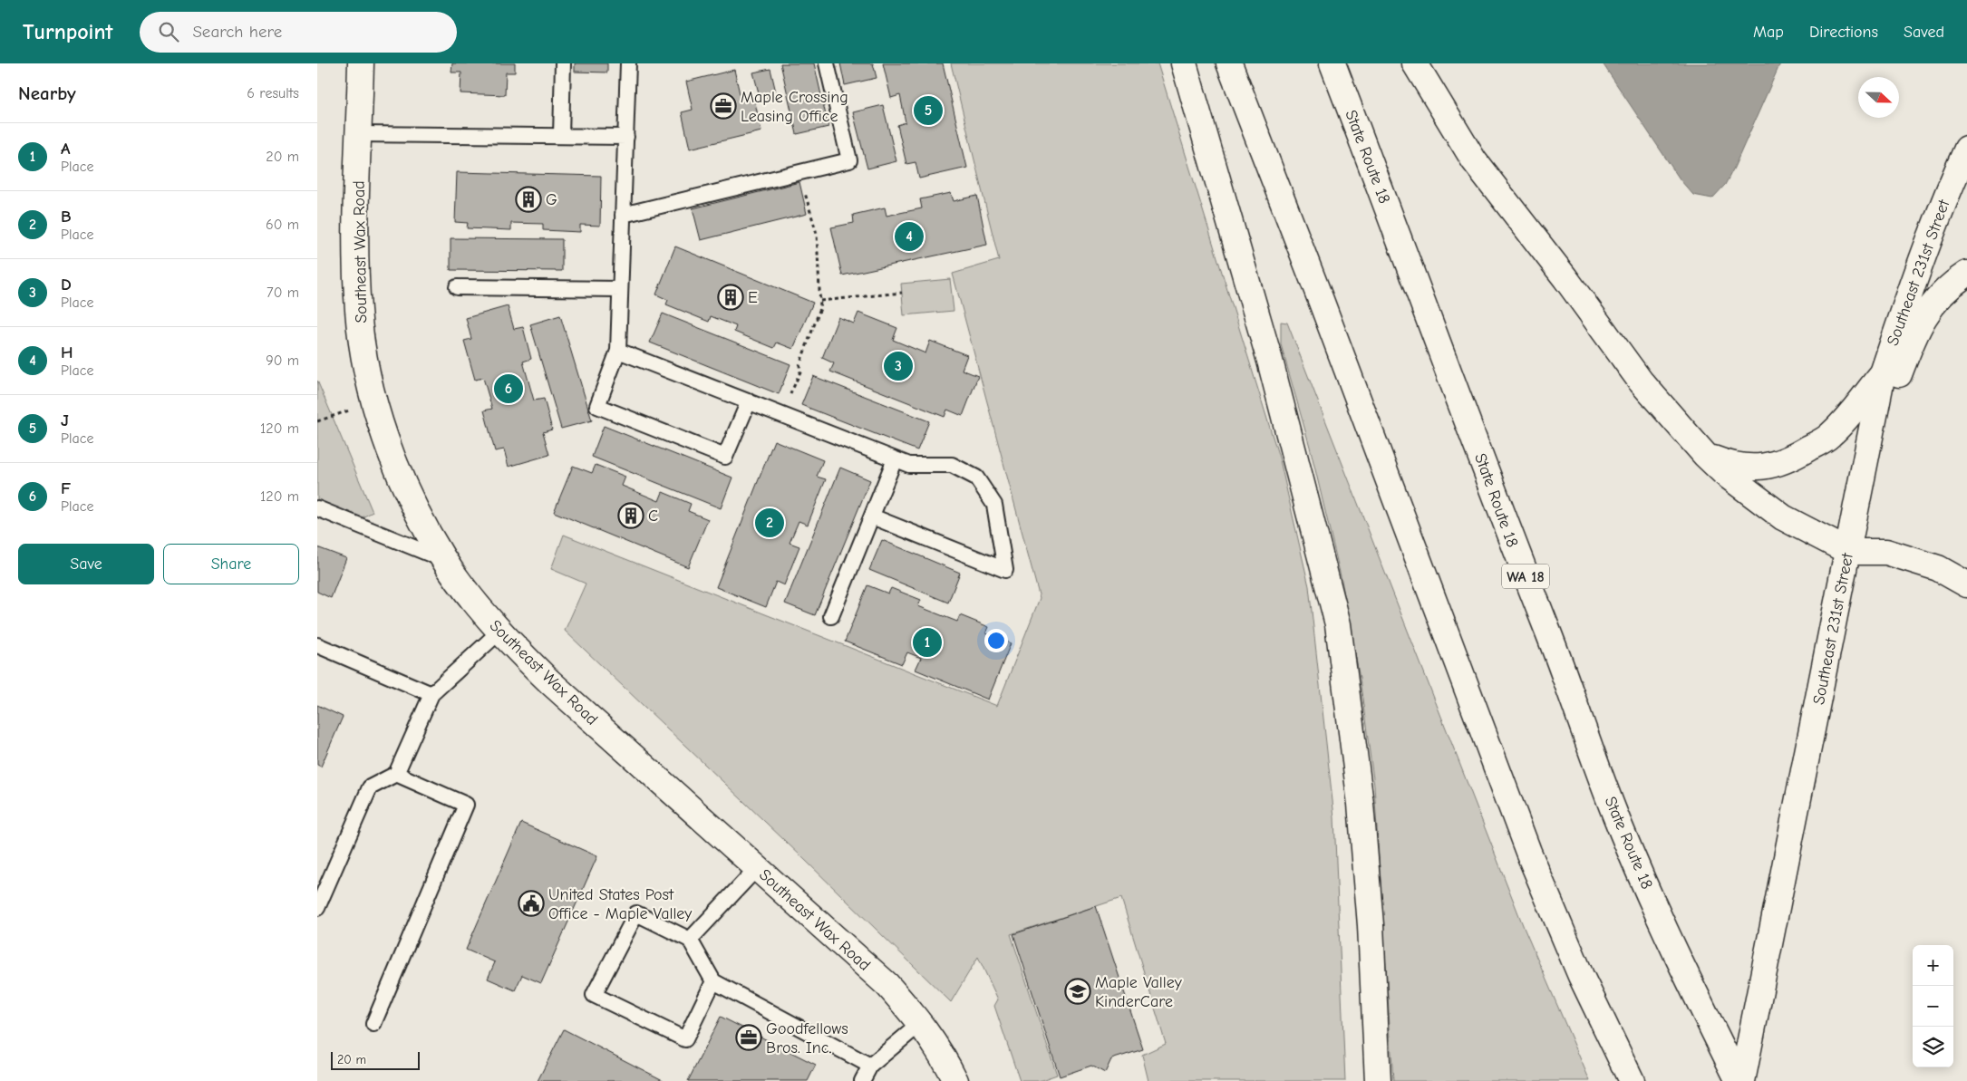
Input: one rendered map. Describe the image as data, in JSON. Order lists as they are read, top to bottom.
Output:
{
  "streets": {
    "main road": [
      "State Route 18",
      "Southeast Wax Road",
      "Southeast 231st Street",
      "WA 18"
    ]
  },
  "crossings": [
    ["State Route 18", "Southeast 231st Street"]
  ],
  "places": {
    "office": ["Maple Crossing Leasing Office", "Goodfellows Bros. Inc."],
    "building": ["G", "E", "C"],
    "public building": ["United States Post Office - Maple Valley"],
    "school or university": ["Maple Valley KinderCare"]
  },
  "scale_bar": "20 m",
  "north": "right",
  "page": {
    "header": "Turnpoint",
    "search": "Search here",
    "nav": ["Map", "Directions", "Saved"],
    "heading": ["Nearby", "6 results"],
    "pins": [
      "5",
      "4",
      "3",
      "6",
      "2",
      "1"
    ],
    "list": [
      {
        "mark": "1",
        "name": "A",
        "note": "Place",
        "value": "20 m"
      },
      {
        "mark": "2",
        "name": "B",
        "note": "Place",
        "value": "60 m"
      },
      {
        "mark": "3",
        "name": "D",
        "note": "Place",
        "value": "70 m"
      },
      {
        "mark": "4",
        "name": "H",
        "note": "Place",
        "value": "90 m"
      },
      {
        "mark": "5",
        "name": "J",
        "note": "Place",
        "value": "120 m"
      },
      {
        "mark": "6",
        "name": "F",
        "note": "Place",
        "value": "120 m"
      }
    ],
    "buttons": ["Save", "Share"],
    "map_buttons": ["+", "−"],
    "scale": "20 m"
  }
}
